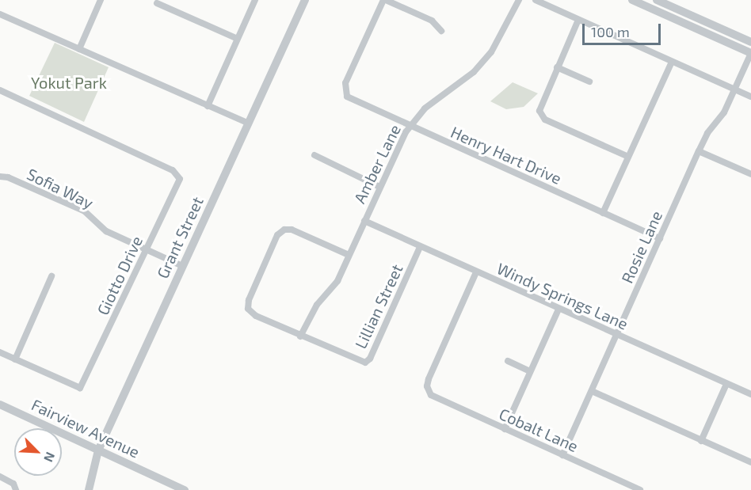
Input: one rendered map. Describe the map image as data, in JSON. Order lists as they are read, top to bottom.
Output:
{
  "streets": {
    "street": [
      "Henry Hart Drive",
      "Amber Lane",
      "Sofia Way",
      "Grant Street",
      "Rosie Lane",
      "Giotto Drive",
      "Windy Springs Lane",
      "Lillian Street",
      "Fairview Avenue",
      "Cobalt Lane"
    ]
  },
  "crossings": [
    ["Henry Hart Drive", "Amber Lane"],
    ["Henry Hart Drive", "Rosie Lane"],
    ["Amber Lane", "Windy Springs Lane"],
    ["Amber Lane", "Lillian Street"],
    ["Sofia Way", "Grant Street"],
    ["Sofia Way", "Giotto Drive"],
    ["Grant Street", "Fairview Avenue"],
    ["Rosie Lane", "Windy Springs Lane"],
    ["Rosie Lane", "Cobalt Lane"],
    ["Windy Springs Lane", "Lillian Street"],
    ["Windy Springs Lane", "Cobalt Lane"]
  ],
  "parks": ["Yokut Park"],
  "scale_bar": "100 m",
  "north": "bottom right"
}
